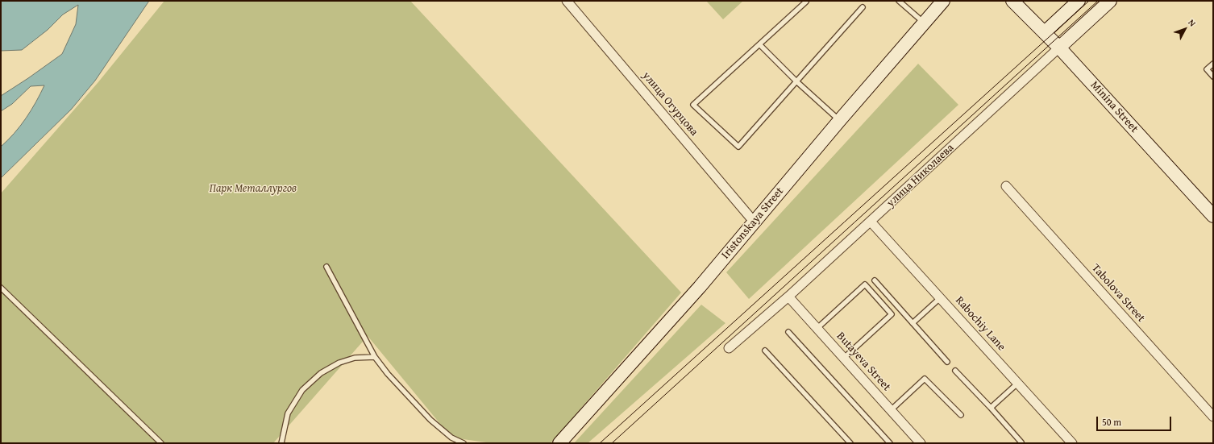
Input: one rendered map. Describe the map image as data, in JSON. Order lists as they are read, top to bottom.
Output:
{
  "streets": {
    "main road": ["Minina Street", "улица Николаева", "Iristonskaya Street"],
    "street": [
      "улица Огурцова",
      "Tabolova Street",
      "Rabochiy Lane",
      "Butayeva Street"
    ]
  },
  "crossings": [
    ["улица Огурцова", "Iristonskaya Street"],
    ["Minina Street", "улица Николаева"],
    ["улица Николаева", "Rabochiy Lane"],
    ["улица Николаева", "Butayeva Street"]
  ],
  "parks": ["Парк Металлургов"],
  "scale_bar": "50 m",
  "north": "top right"
}
